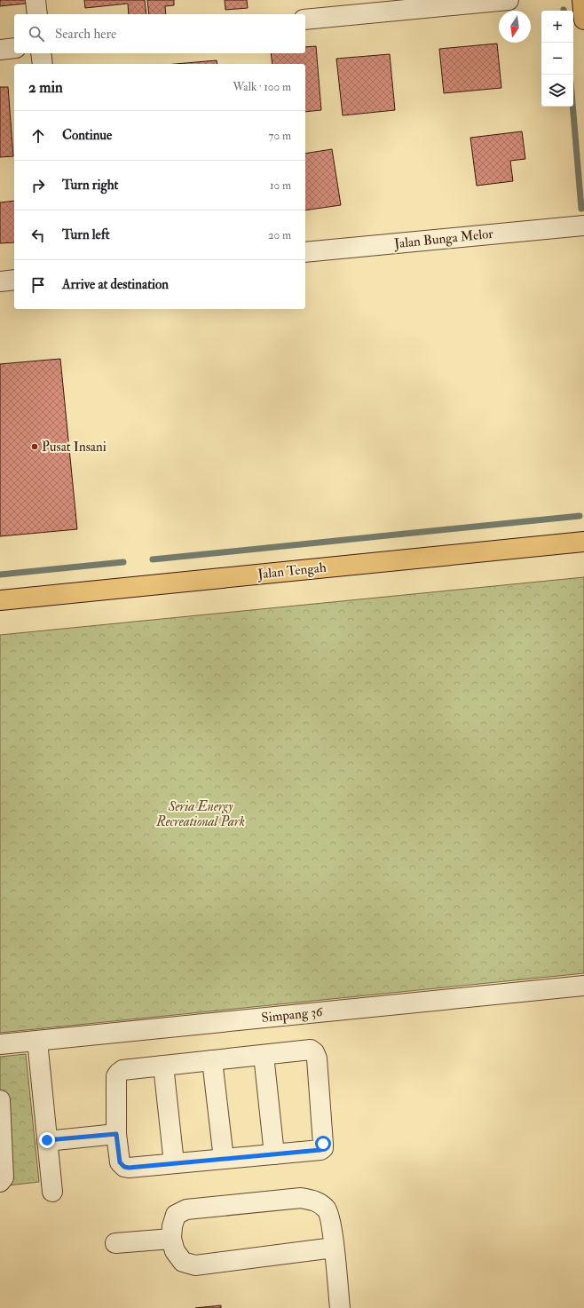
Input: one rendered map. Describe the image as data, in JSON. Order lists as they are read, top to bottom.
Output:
{
  "streets": {
    "main road": ["Jalan Tengah"],
    "street": ["Jalan Bunga Melor", "Simpang 36"]
  },
  "parks": ["Seria Energy Recreational Park"],
  "places": ["Pusat Insani"],
  "north": "bottom",
  "page": {
    "map_buttons": ["+", "−"],
    "search": "Search here",
    "heading": ["2 min", "Walk · 100 m"],
    "list": [
      ["Continue", "70 m"],
      ["Turn right", "10 m"],
      ["Turn left", "20 m"],
      "Arrive at destination"
    ]
  }
}
